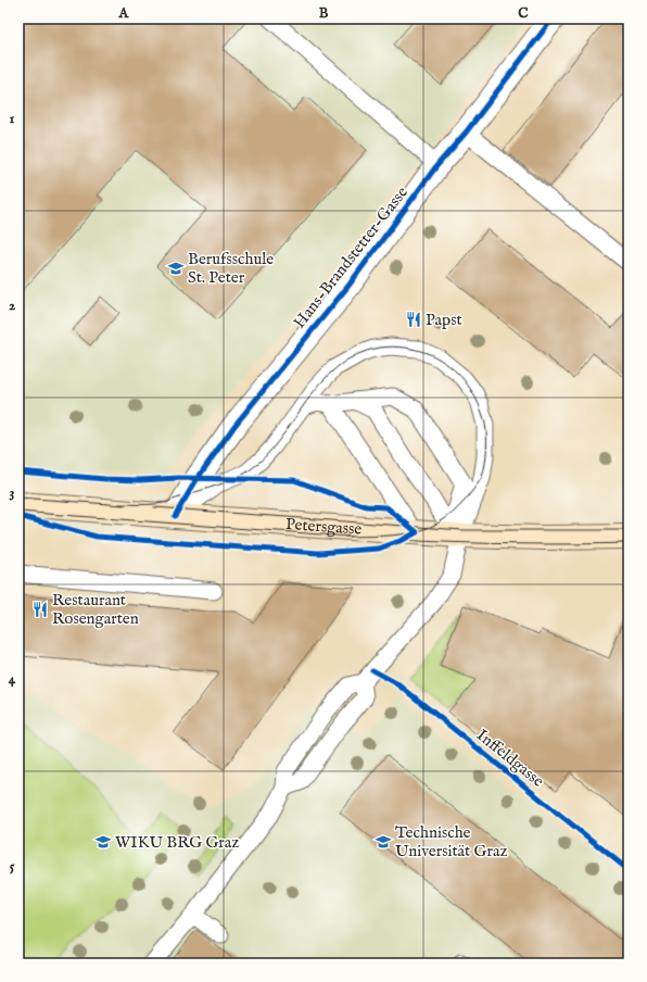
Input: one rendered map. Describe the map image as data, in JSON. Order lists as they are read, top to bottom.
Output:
{
  "streets": {
    "main road": ["Petersgasse"],
    "street": ["Hans-Brandstetter-Gasse"],
    "cycle path": ["Inffeldgasse"]
  },
  "crossings": [
    ["Hans-Brandstetter-Gasse", "Petersgasse"]
  ],
  "places": {
    "school or university": ["Berufsschule St. Peter", "WIKU BRG Graz", "Technische Universität Graz"],
    "restaurant": ["Papst", "Restaurant Rosengarten"]
  },
  "grid": {
    "columns": ["A", "B", "C"],
    "rows": [
      "1",
      "2",
      "3",
      "4",
      "5"
    ]
  }
}
